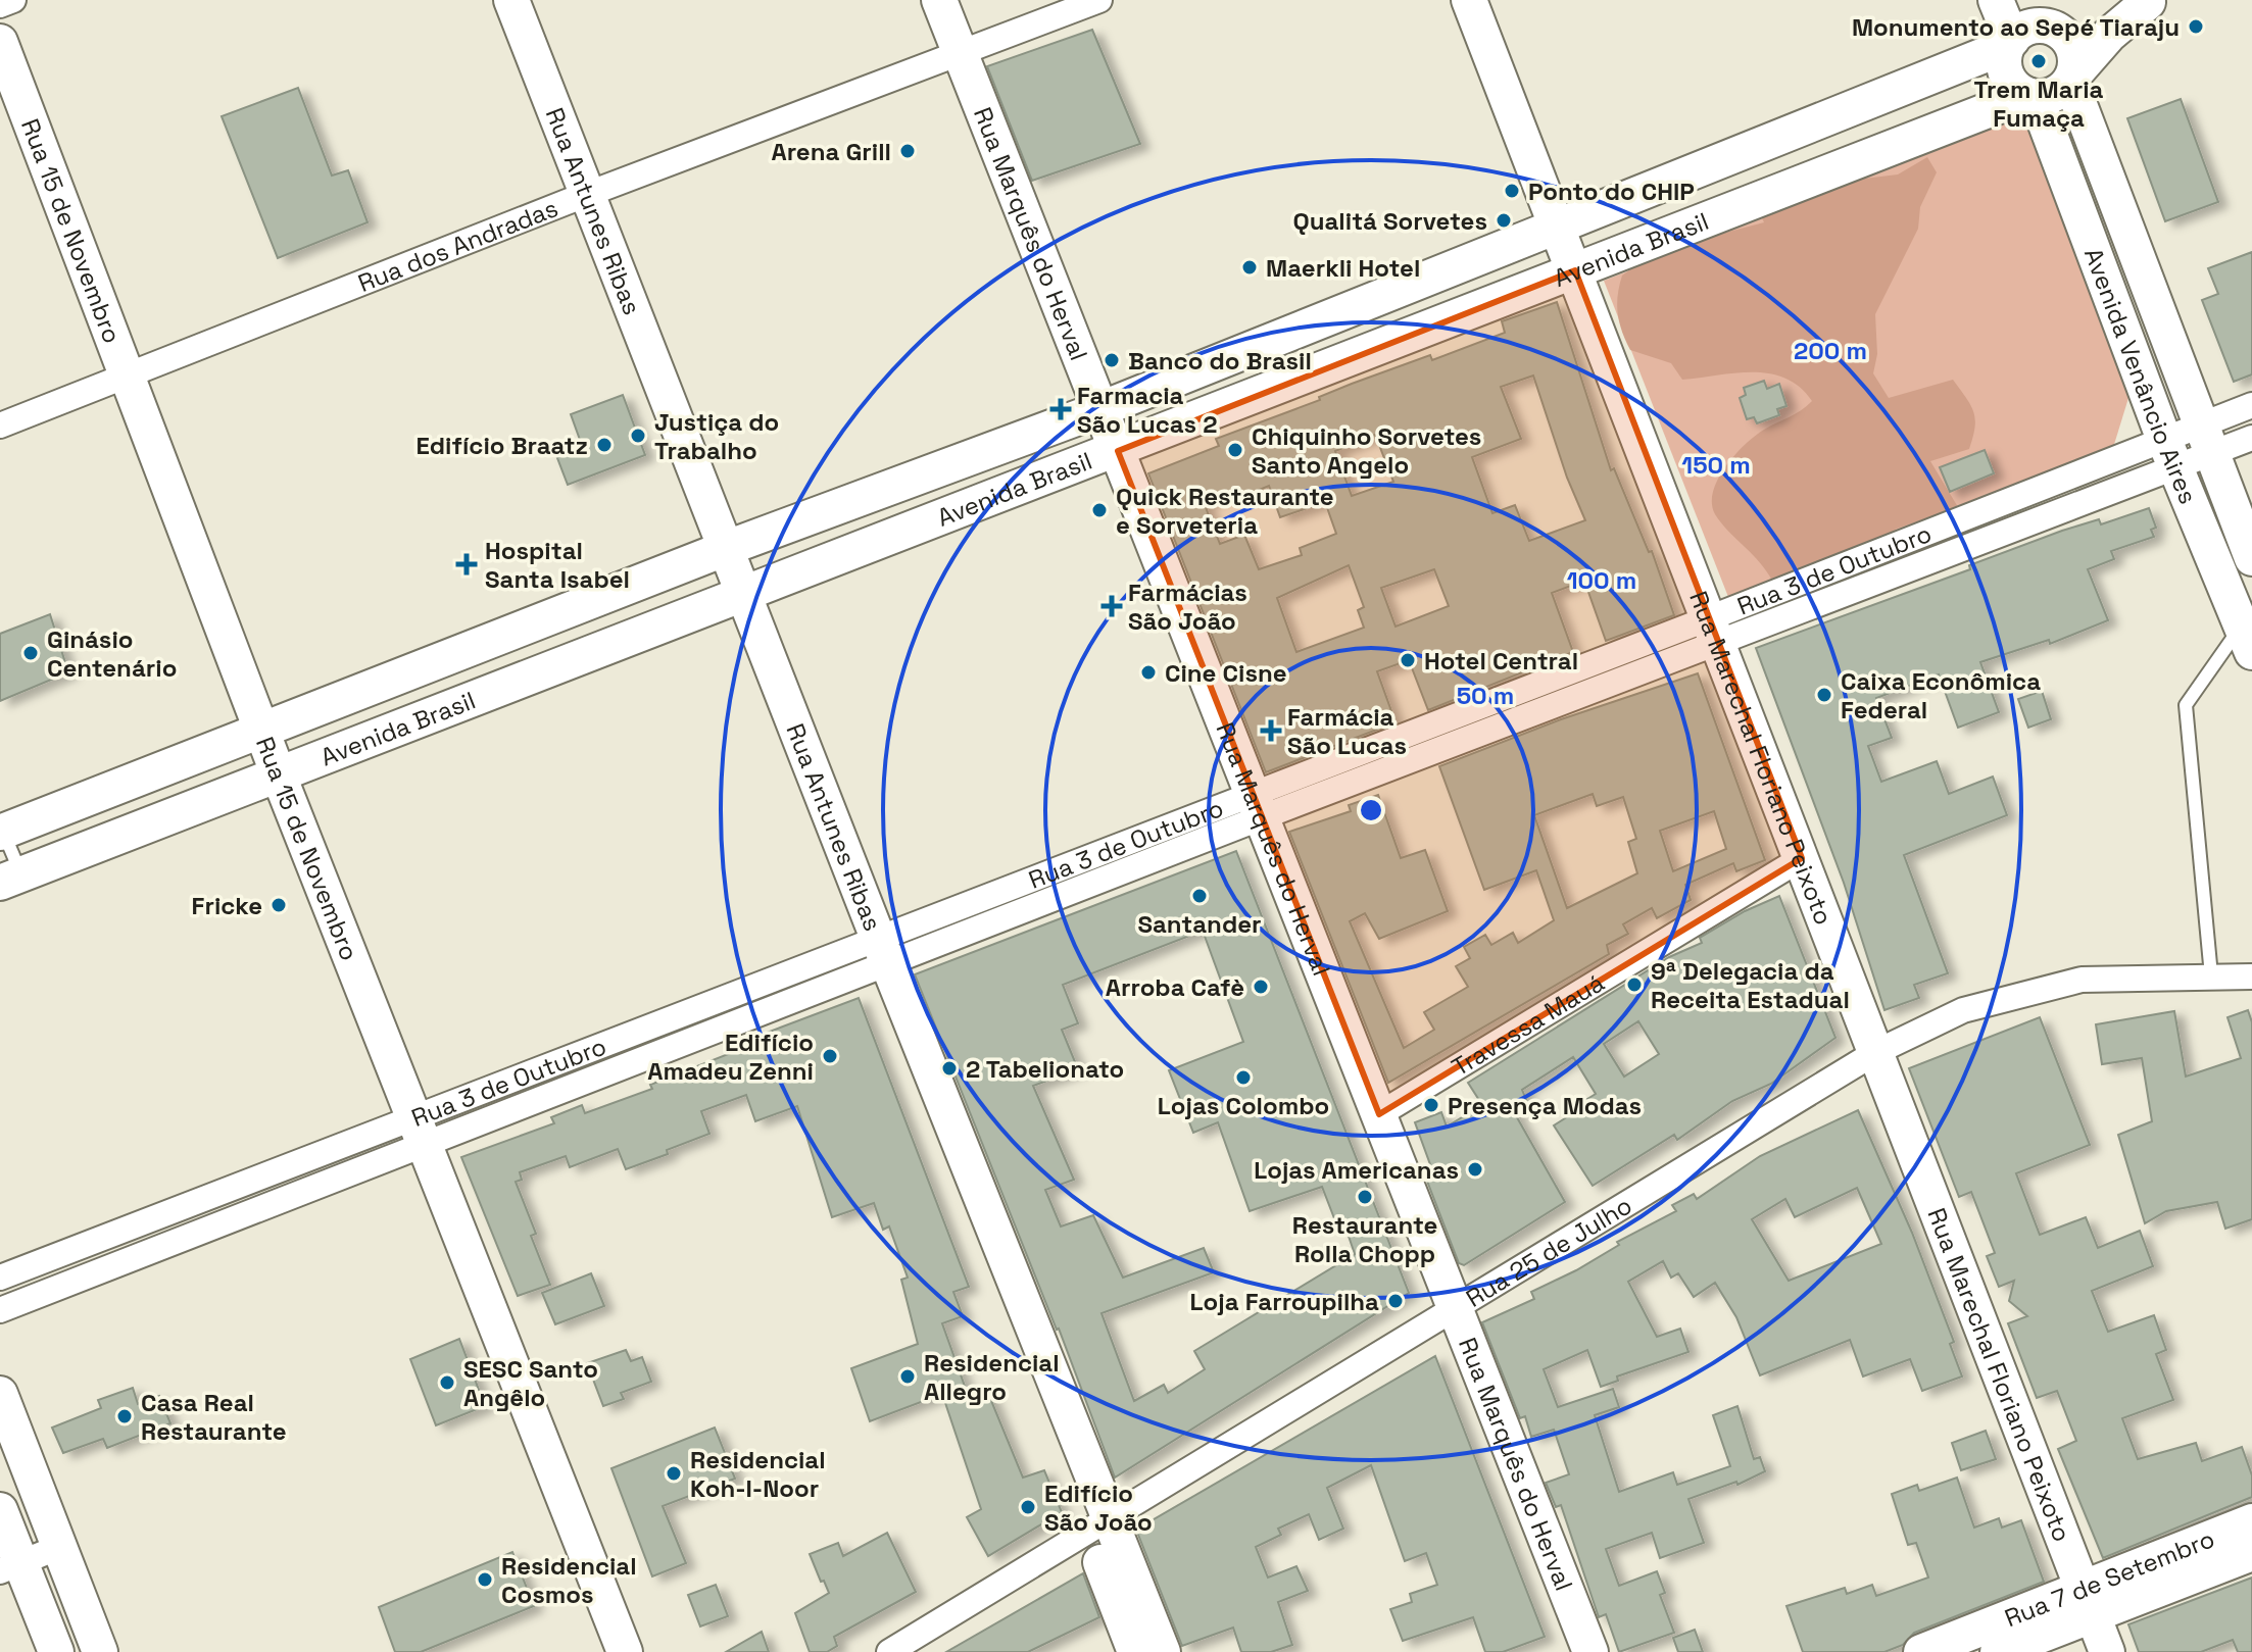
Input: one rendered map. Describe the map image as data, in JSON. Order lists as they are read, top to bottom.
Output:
{
  "streets": {
    "street": [
      "Rua Antunes Ribas",
      "Rua 15 de Novembro",
      "Rua Marquês do Herval",
      "Rua dos Andradas",
      "Avenida Brasil",
      "Avenida Venâncio Aires",
      "Rua 3 de Outubro",
      "Rua Marechal Floriano Peixoto",
      "Travessa Mauá",
      "Rua 25 de Julho",
      "Rua 7 de Setembro"
    ]
  },
  "crossings": [
    ["Rua Antunes Ribas", "Rua dos Andradas"],
    ["Rua Antunes Ribas", "Avenida Brasil"],
    ["Rua Antunes Ribas", "Rua 3 de Outubro"],
    ["Rua Antunes Ribas", "Rua 25 de Julho"],
    ["Rua 15 de Novembro", "Rua dos Andradas"],
    ["Rua 15 de Novembro", "Avenida Brasil"],
    ["Rua 15 de Novembro", "Rua 3 de Outubro"],
    ["Rua Marquês do Herval", "Rua dos Andradas"],
    ["Rua Marquês do Herval", "Avenida Brasil"],
    ["Rua Marquês do Herval", "Rua 3 de Outubro"],
    ["Rua Marquês do Herval", "Travessa Mauá"],
    ["Rua Marquês do Herval", "Rua 25 de Julho"],
    ["Avenida Brasil", "Avenida Venâncio Aires"],
    ["Avenida Brasil", "Rua Marechal Floriano Peixoto"],
    ["Avenida Venâncio Aires", "Rua 3 de Outubro"],
    ["Rua 3 de Outubro", "Rua Marechal Floriano Peixoto"],
    ["Rua Marechal Floriano Peixoto", "Travessa Mauá"],
    ["Rua Marechal Floriano Peixoto", "Rua 25 de Julho"],
    ["Rua Marechal Floriano Peixoto", "Rua 7 de Setembro"]
  ],
  "places": {
    "other": [
      "Monumento ao Sepé Tiaraju",
      "Trem Maria Fumaça",
      "Arena Grill",
      "Ponto do CHIP",
      "Qualitá Sorvetes",
      "Maerkli Hotel",
      "Banco do Brasil",
      "Justiça do Trabalho",
      "Edifício Braatz",
      "Chiquinho Sorvetes Santo Angelo",
      "Quick Restaurante e Sorveteria",
      "Ginásio Centenário",
      "Hotel Central",
      "Cine Cisne",
      "Caixa Econômica Federal",
      "Santander",
      "Fricke",
      "9ª Delegacia da Receita Estadual",
      "Arroba Cafè",
      "Edifício Amadeu Zenni",
      "2 Tabelionato",
      "Lojas Colombo",
      "Presença Modas",
      "Lojas Americanas",
      "Restaurante Rolla Chopp",
      "Loja Farroupilha",
      "Residencial Allegro",
      "SESC Santo Angêlo",
      "Casa Real Restaurante",
      "Residencial Koh-I-Noor",
      "Edifício São João",
      "Residencial Cosmos"
    ],
    "health": [
      "Farmacia São Lucas 2",
      "Hospital Santa Isabel",
      "Farmácias São João",
      "Farmácia São Lucas"
    ]
  },
  "rings": [
    "200 m",
    "150 m",
    "100 m",
    "50 m"
  ]
}
